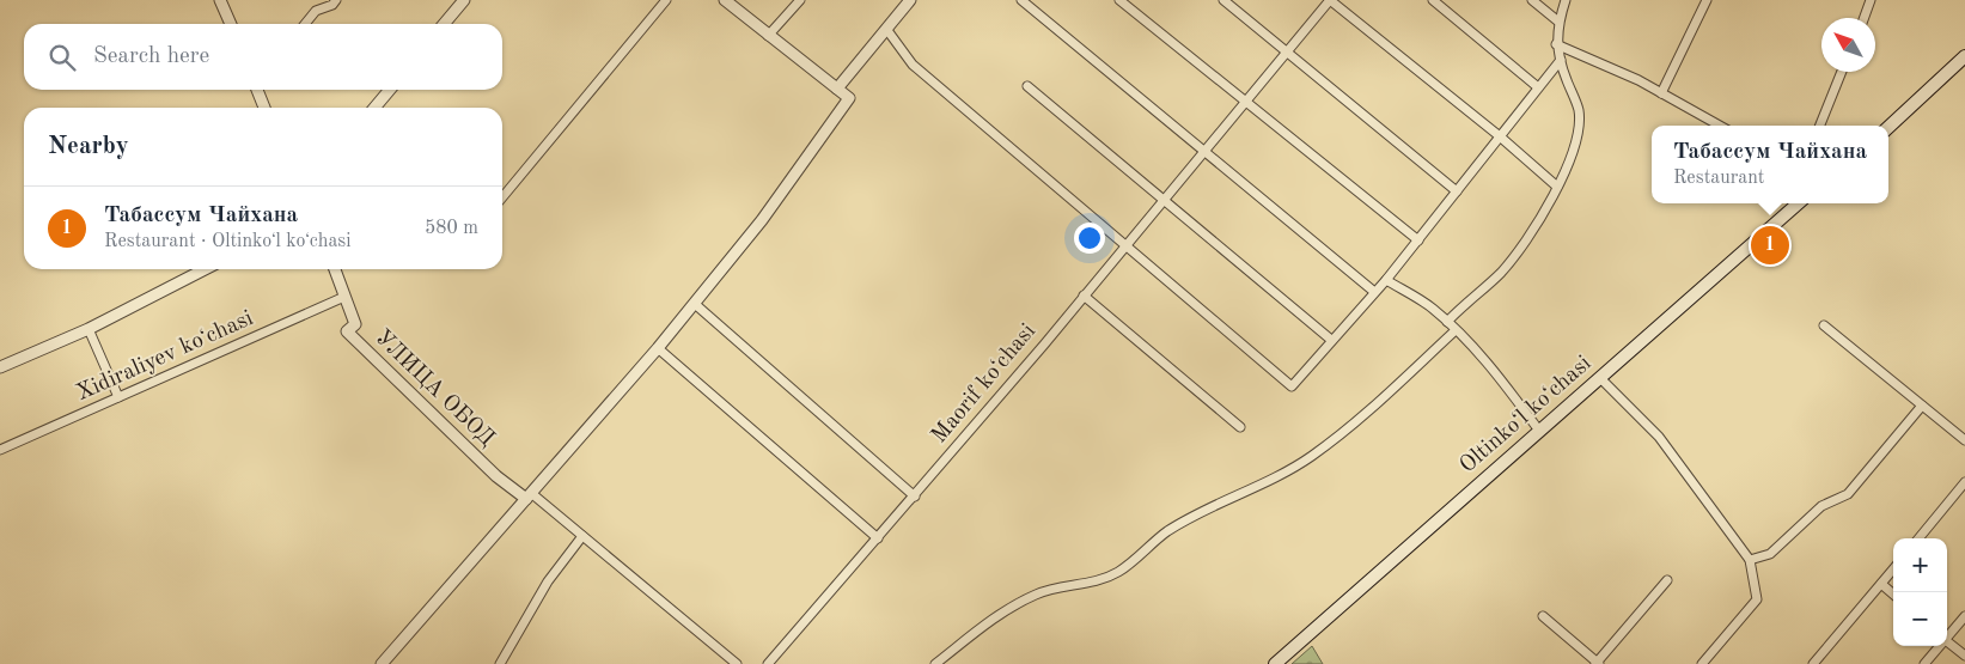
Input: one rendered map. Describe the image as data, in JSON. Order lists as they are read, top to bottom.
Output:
{
  "streets": {
    "main road": ["Oltinkoʻl koʻchasi"],
    "street": ["Xidiraliyev koʻchasi", "Maorif koʻchasi", "УЛИЦА ОБОД"]
  },
  "crossings": [
    ["Xidiraliyev koʻchasi", "УЛИЦА ОБОД"]
  ],
  "north": "top left",
  "page": {
    "search": "Search here",
    "heading": "Nearby",
    "popup": ["Табассум Чайхана", "Restaurant"],
    "list": [
      {
        "mark": "1",
        "name": "Табассум Чайхана",
        "note": "Restaurant · Oltinkoʻl koʻchasi",
        "value": "580 m"
      }
    ],
    "pins": "1",
    "map_buttons": ["+", "−"]
  }
}
